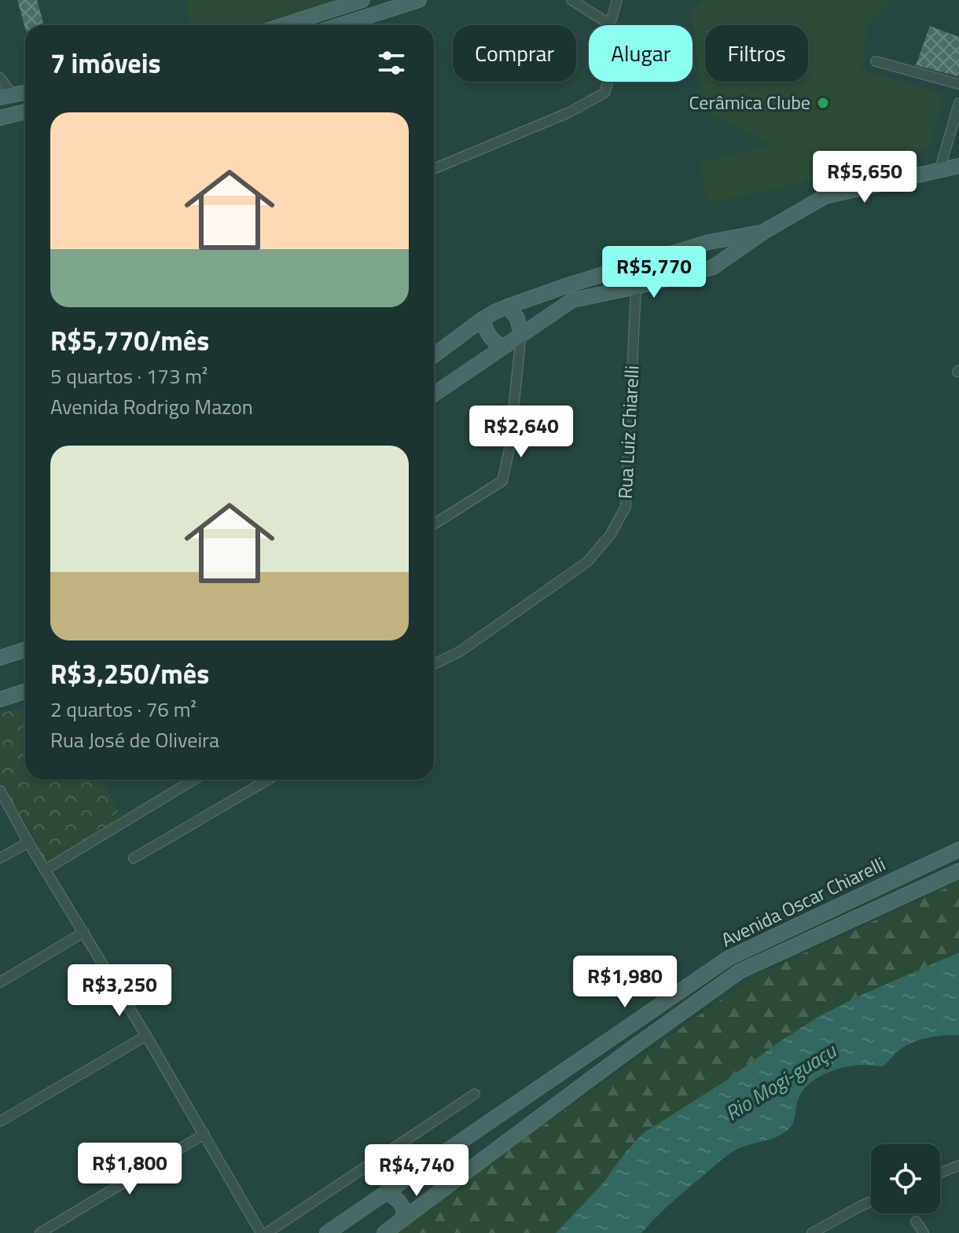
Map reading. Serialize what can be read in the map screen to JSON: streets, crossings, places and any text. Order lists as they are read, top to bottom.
{
  "streets": {
    "main road": ["Avenida Oscar Chiarelli"],
    "street": ["Rua Luiz Chiarelli"]
  },
  "water": ["Rio Mogi-guaçu"],
  "places": ["Cerâmica Clube"],
  "page": {
    "chip": ["Comprar", "Alugar", "Filtros"],
    "heading": "7 imóveis",
    "list": [
      {
        "name": "R$5,770/mês",
        "note": "5 quartos · 173 m² · Avenida Rodrigo Mazon"
      },
      {
        "name": "R$3,250/mês",
        "note": "2 quartos · 76 m² · Rua José de Oliveira"
      }
    ],
    "price": [
      "R$5,650",
      "R$5,770",
      "R$2,640",
      "R$1,980",
      "R$3,250",
      "R$1,800",
      "R$4,740"
    ]
  }
}
